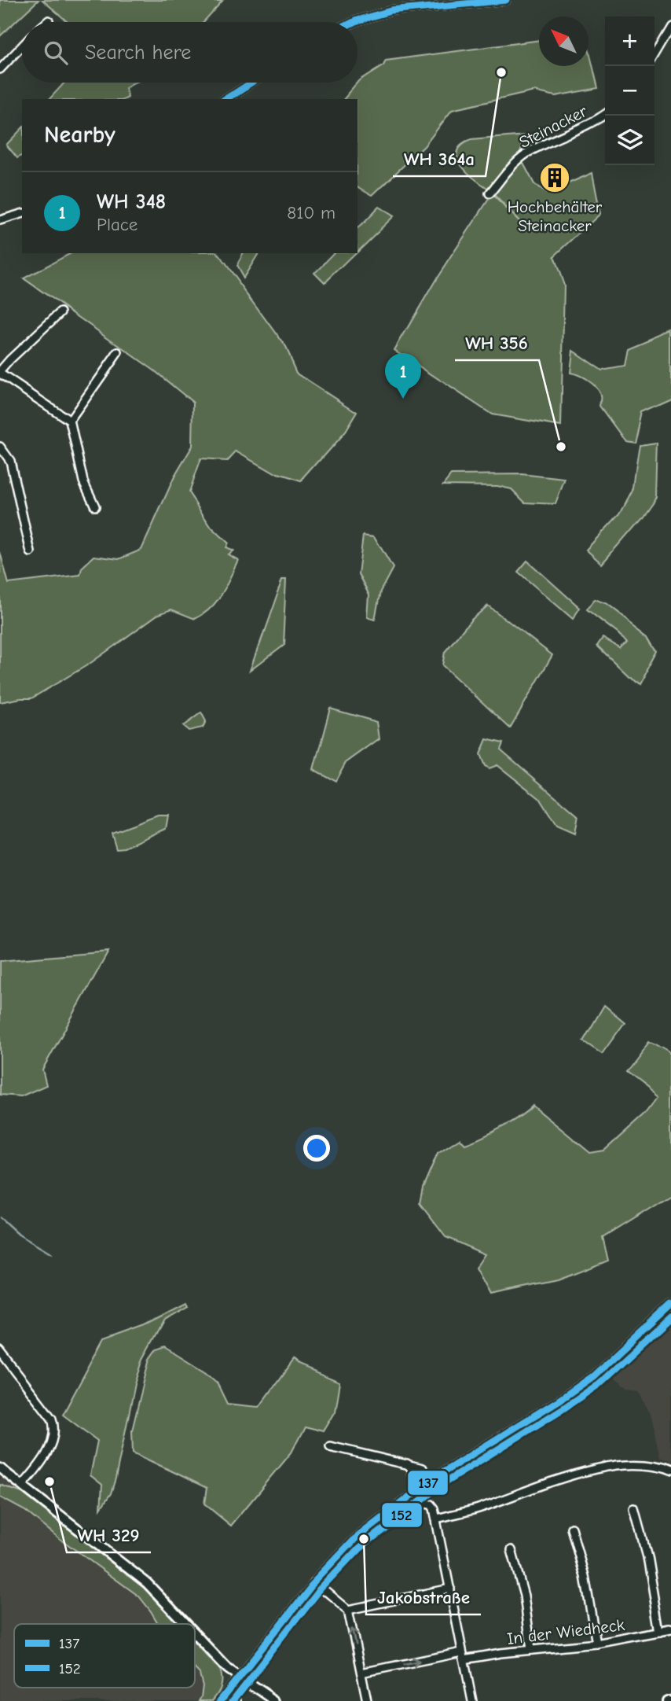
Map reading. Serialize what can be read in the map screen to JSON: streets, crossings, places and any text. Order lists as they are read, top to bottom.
{
  "streets": {
    "street": ["Steinacker", "In der Wiedheck"]
  },
  "places": {
    "other": [
      "WH 364a",
      "WH 356",
      "WH 329",
      "Jakobstraße"
    ],
    "building": ["Hochbehälter Steinacker"]
  },
  "lines": ["transit line 137", "transit line 152"],
  "legend": ["137", "152"],
  "north": "top left",
  "page": {
    "map_buttons": ["+", "−"],
    "search": "Search here",
    "heading": "Nearby",
    "list": [
      {
        "mark": "1",
        "name": "WH 348",
        "note": "Place",
        "value": "810 m"
      }
    ],
    "pins": "1"
  }
}
